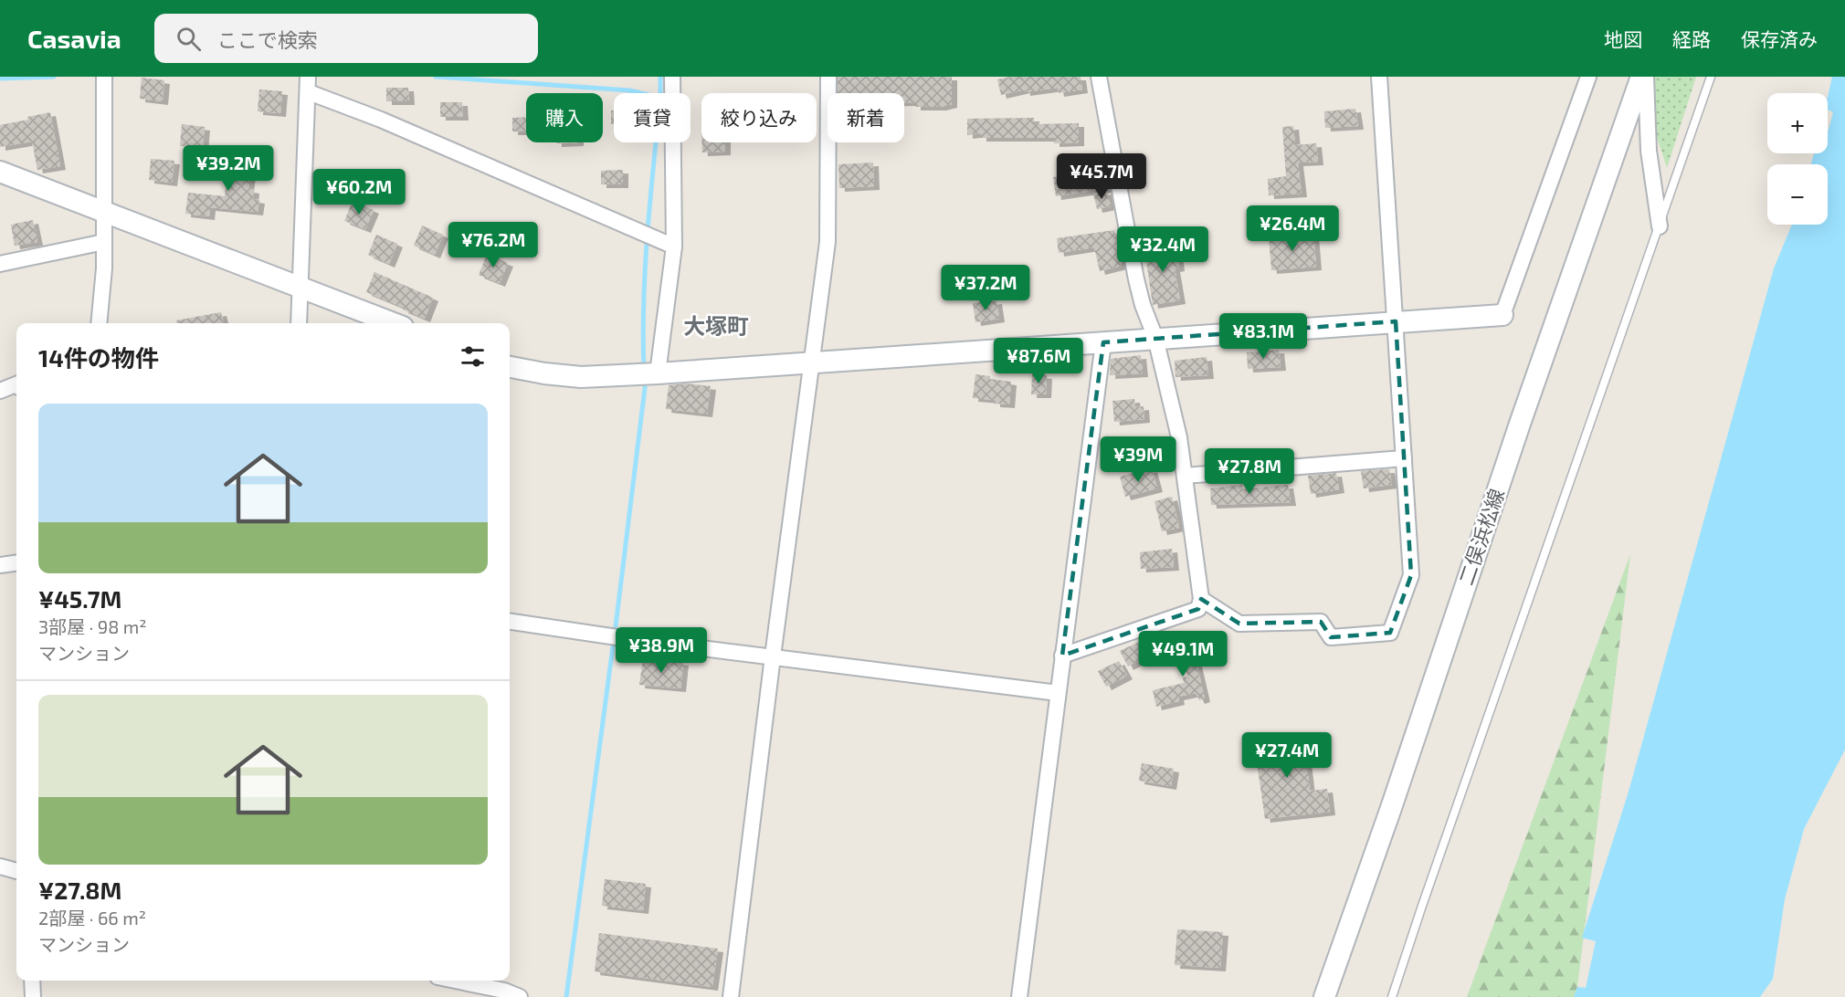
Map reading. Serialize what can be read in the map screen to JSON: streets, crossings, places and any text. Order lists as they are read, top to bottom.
{
  "streets": {
    "street": ["二俣浜松線"]
  },
  "districts": ["大塚町"],
  "page": {
    "header": "Casavia",
    "search": "ここで検索",
    "nav": ["地図", "経路", "保存済み"],
    "map_buttons": ["+", "−"],
    "chip": [
      "購入",
      "賃貸",
      "絞り込み",
      "新着"
    ],
    "price": [
      "¥39.2M",
      "¥45.7M",
      "¥60.2M",
      "¥26.4M",
      "¥76.2M",
      "¥32.4M",
      "¥37.2M",
      "¥83.1M",
      "¥87.6M",
      "¥39M",
      "¥27.8M",
      "¥38.9M",
      "¥49.1M",
      "¥27.4M"
    ],
    "heading": "14件の物件",
    "list": [
      {
        "name": "¥45.7M",
        "note": "3部屋 · 98 m² · マンション"
      },
      {
        "name": "¥27.8M",
        "note": "2部屋 · 66 m² · マンション"
      }
    ]
  }
}
